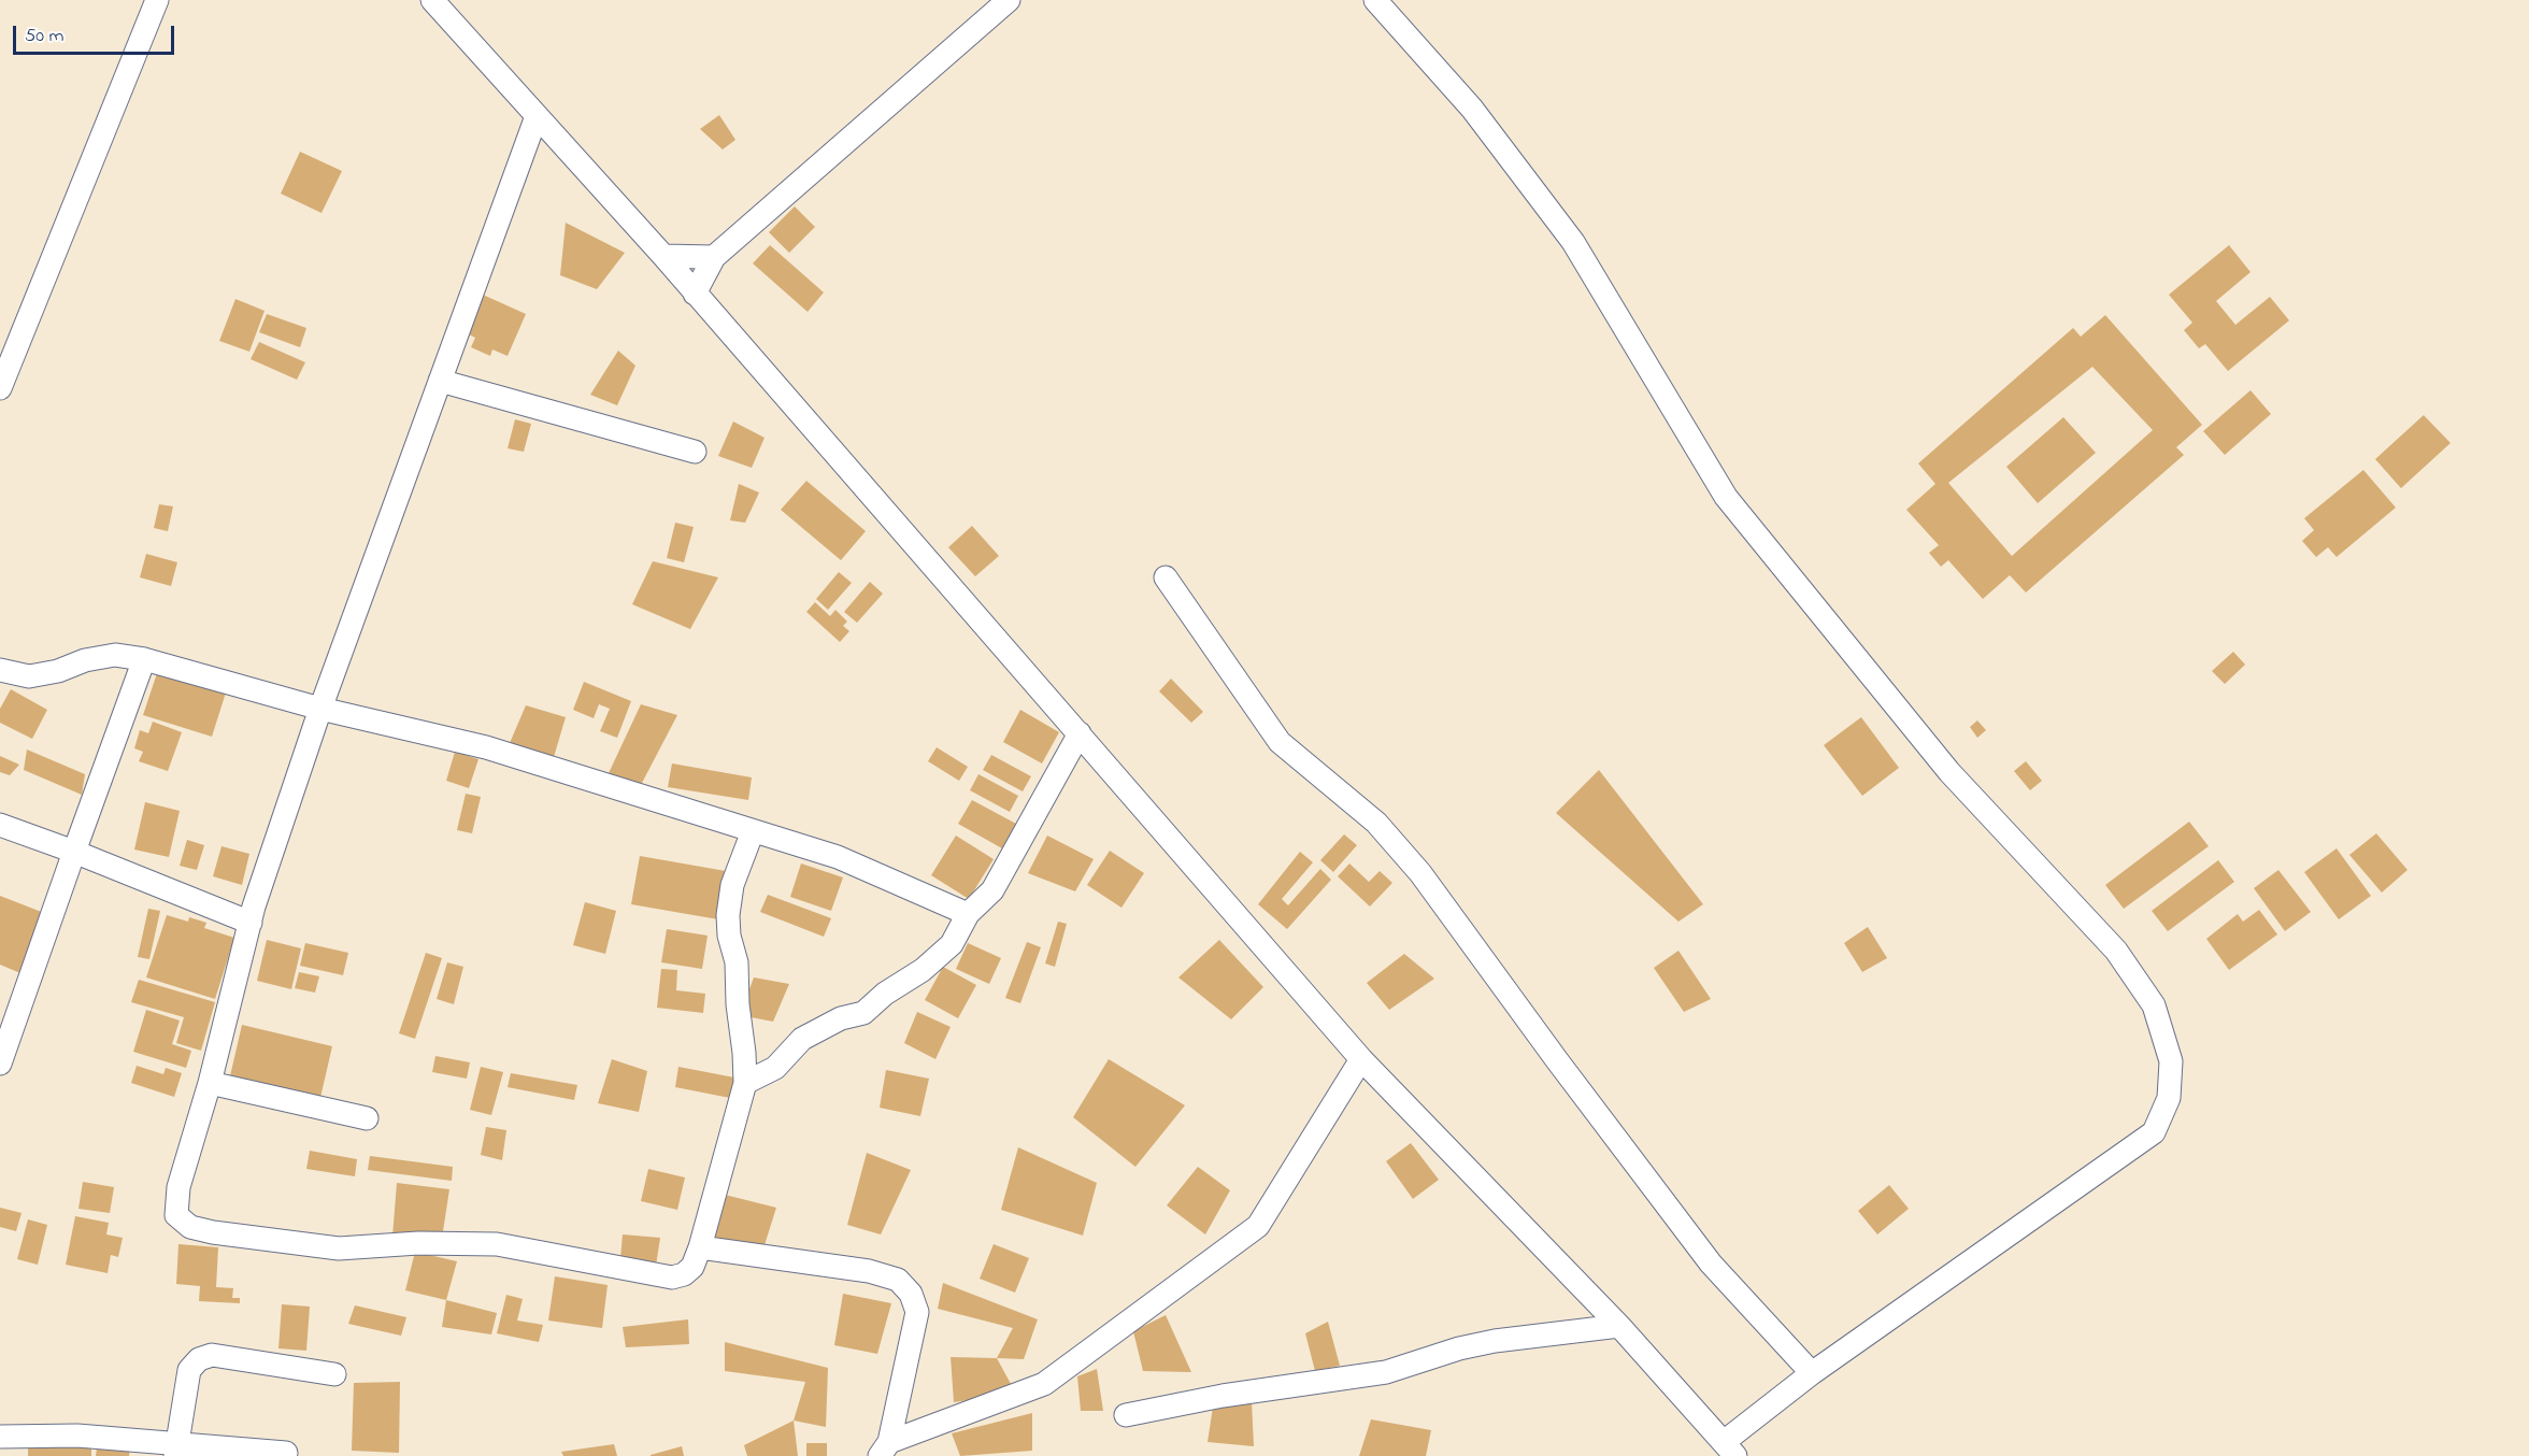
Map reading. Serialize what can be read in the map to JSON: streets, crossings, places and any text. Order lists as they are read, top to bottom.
{
  "scale_bar": "50 m"
}
